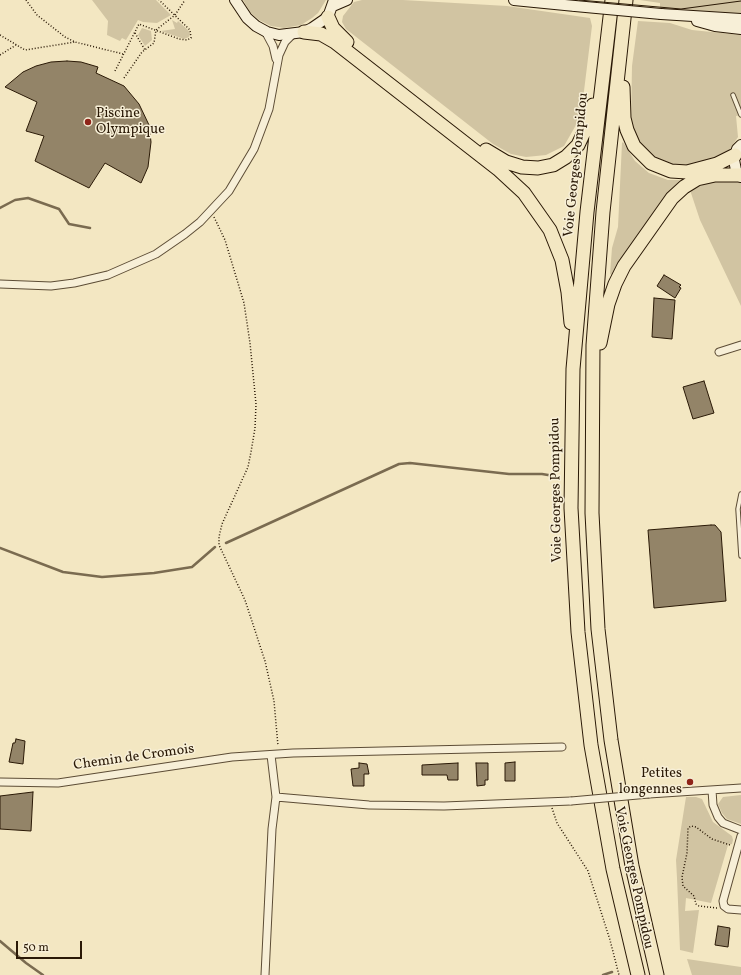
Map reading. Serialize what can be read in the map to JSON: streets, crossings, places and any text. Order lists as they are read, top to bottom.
{
  "streets": {
    "highway": ["Voie Georges Pompidou"],
    "street": ["Chemin de Cromois"]
  },
  "places": ["Piscine Olympique", "Petites longennes"],
  "scale_bar": "50 m"
}
